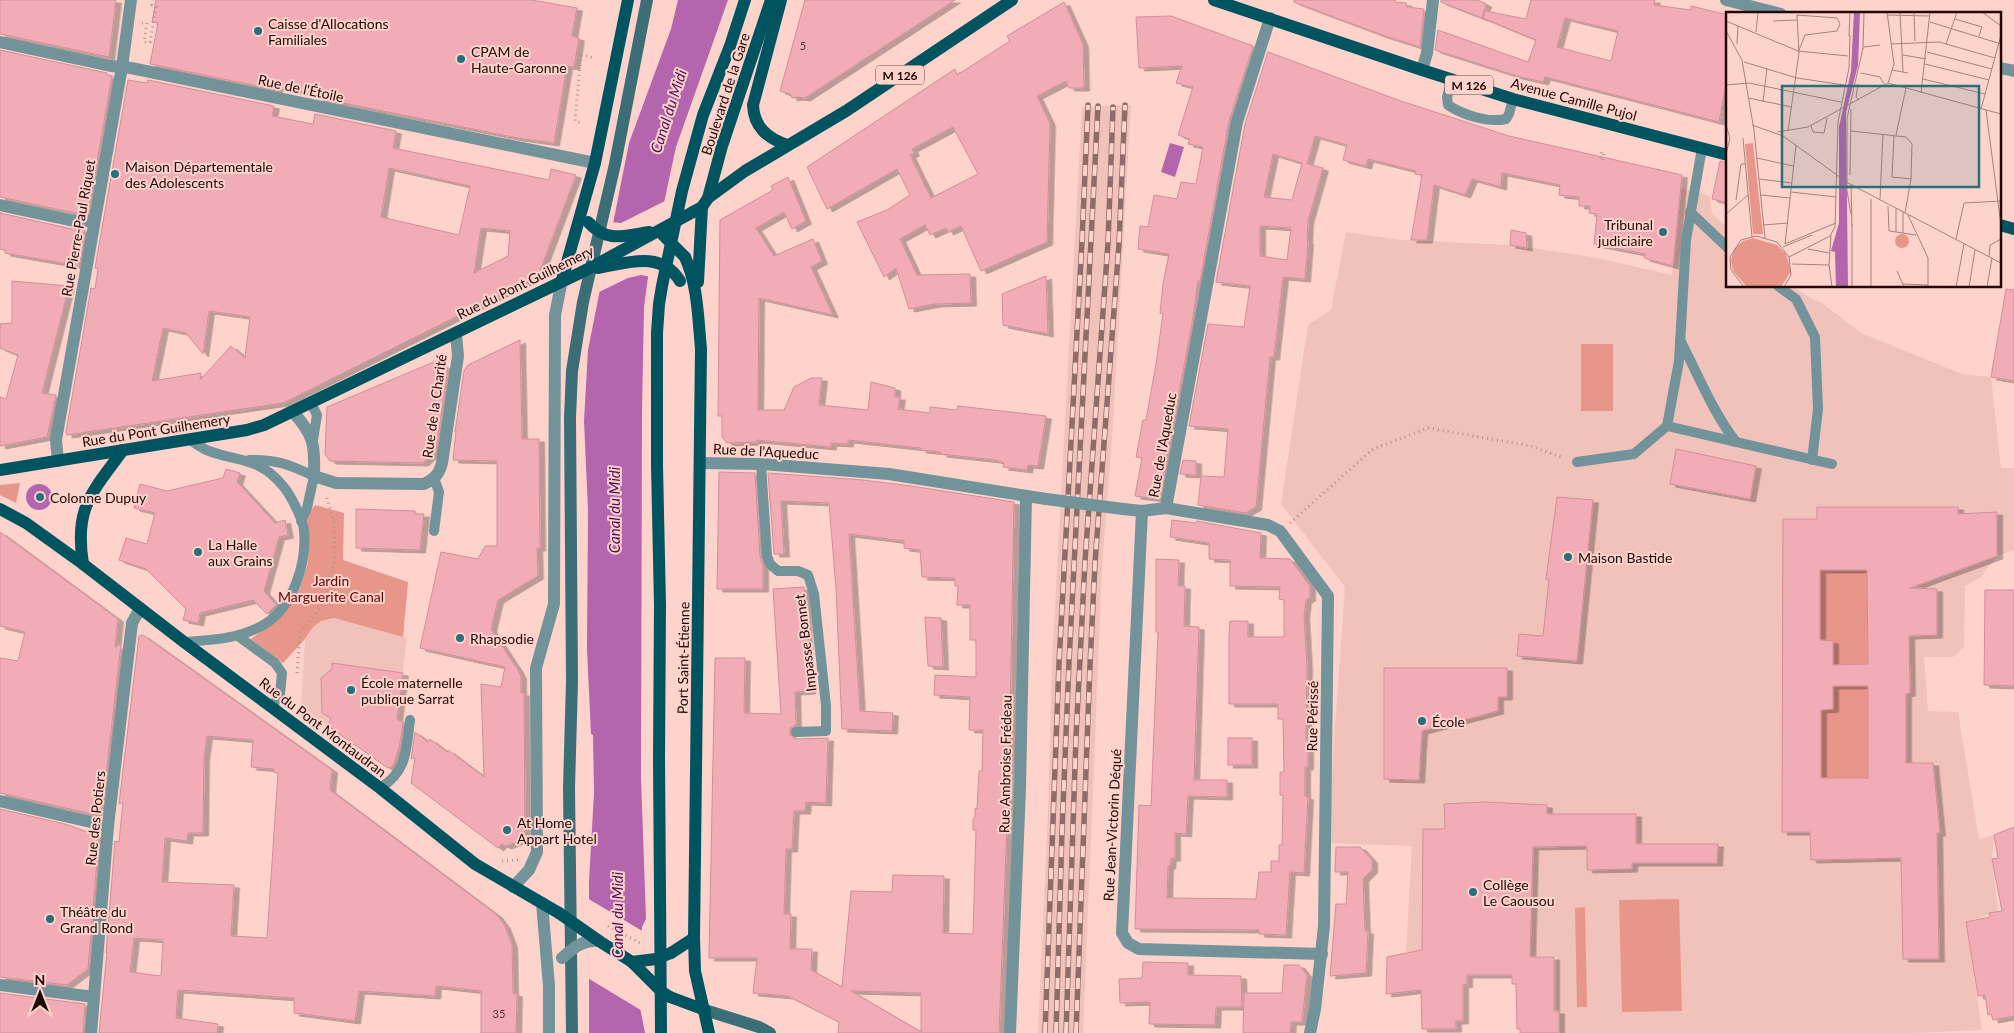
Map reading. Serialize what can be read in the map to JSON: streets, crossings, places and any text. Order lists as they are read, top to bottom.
{
  "streets": {
    "main road": [
      "M 126",
      "Boulevard de la Gare",
      "Avenue Camille Pujol",
      "Rue du Pont Guilhemery",
      "Port Saint-Étienne",
      "Rue du Pont Montaudran"
    ],
    "street": [
      "Rue de l'Étoile",
      "Rue Pierre-Paul Riquet",
      "Rue de la Charité",
      "Rue de l'Aqueduc",
      "Rue Périssé",
      "Rue Ambroise Frédeau",
      "Rue des Potiers",
      "Rue Jean-Victorin Déqué"
    ],
    "lane": ["Impasse Bonnet"]
  },
  "crossings": [
    ["Rue de l'Étoile", "Rue Pierre-Paul Riquet"],
    ["Boulevard de la Gare", "Rue du Pont Guilhemery"],
    ["Boulevard de la Gare", "Port Saint-Étienne"],
    ["Avenue Camille Pujol", "Rue de l'Aqueduc"],
    ["Rue Pierre-Paul Riquet", "Rue du Pont Guilhemery"],
    ["Rue du Pont Guilhemery", "Rue de la Charité"],
    ["Rue du Pont Guilhemery", "Port Saint-Étienne"],
    ["Rue de l'Aqueduc", "Impasse Bonnet"],
    ["Rue de l'Aqueduc", "Port Saint-Étienne"],
    ["Rue de l'Aqueduc", "Rue Ambroise Frédeau"],
    ["Rue de l'Aqueduc", "Rue Jean-Victorin Déqué"],
    ["Port Saint-Étienne", "Rue du Pont Montaudran"],
    ["Rue Périssé", "Rue Jean-Victorin Déqué"],
    ["Rue du Pont Montaudran", "Rue des Potiers"]
  ],
  "water": ["Canal du Midi"],
  "parks": ["Jardin Marguerite Canal"],
  "places": [
    "Caisse d'Allocations Familiales",
    "CPAM de Haute-Garonne",
    "Maison Départementale des Adolescents",
    "Tribunal judiciaire",
    "Colonne Dupuy",
    "La Halle aux Grains",
    "Maison Bastide",
    "Rhapsodie",
    "École maternelle publique Sarrat",
    "École",
    "At Home Appart Hotel",
    "Collège Le Caousou",
    "Théâtre du Grand Rond"
  ],
  "house_numbers": ["5", "35"],
  "north": "top"
}
